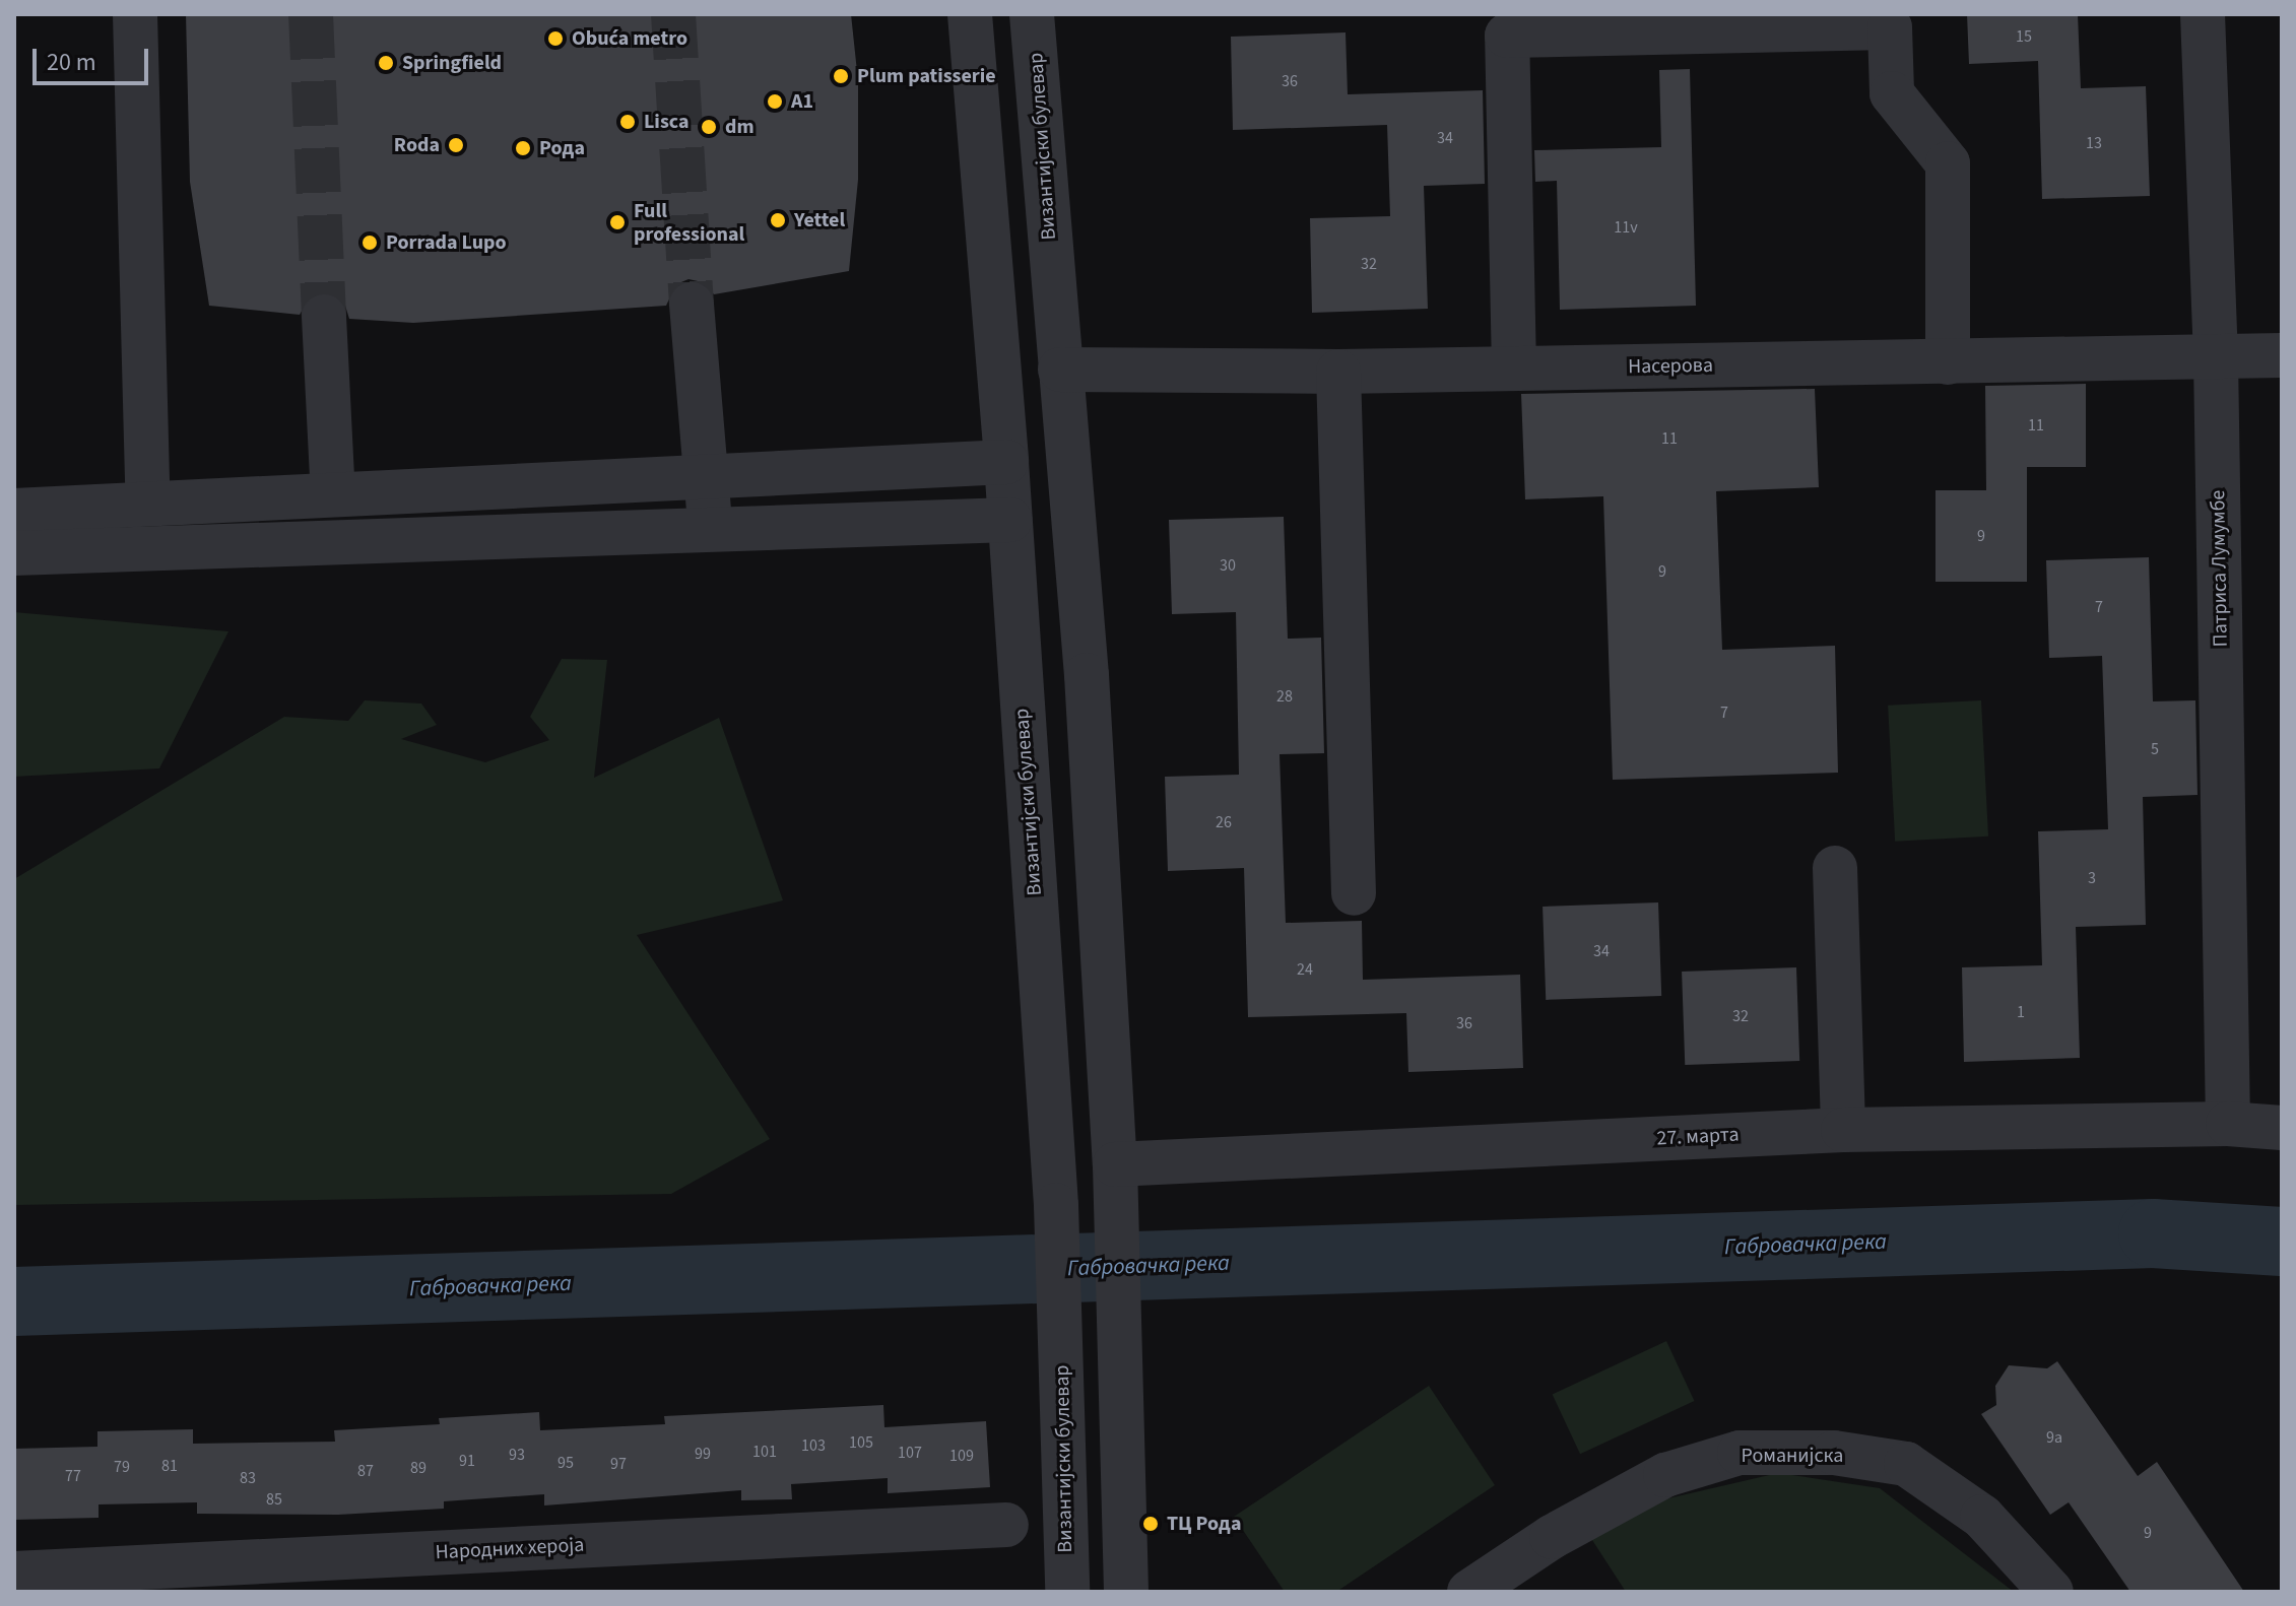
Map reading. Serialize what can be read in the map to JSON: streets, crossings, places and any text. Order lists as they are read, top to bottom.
{
  "streets": {
    "street": [
      "Византијски булевар",
      "Насерова",
      "Патриса Лумумбе",
      "27. марта",
      "Романијска",
      "Народних хероја"
    ]
  },
  "crossings": [
    ["Византијски булевар", "Насерова"],
    ["Византијски булевар", "27. марта"],
    ["Насерова", "Патриса Лумумбе"],
    ["Патриса Лумумбе", "27. марта"]
  ],
  "water": ["Габровачка река"],
  "places": [
    "Obuća metro",
    "Springfield",
    "Plum patisserie",
    "A1",
    "Lisca",
    "dm",
    "Roda",
    "Рода",
    "Yettel",
    "Full professional",
    "Porrada Lupo",
    "ТЦ Рода"
  ],
  "house_numbers": [
    "15",
    "36",
    "34",
    "13",
    "11v",
    "32",
    "11",
    "11",
    "9",
    "30",
    "9",
    "7",
    "28",
    "7",
    "5",
    "26",
    "3",
    "34",
    "24",
    "1",
    "32",
    "36",
    "9a",
    "105",
    "103",
    "101",
    "107",
    "99",
    "93",
    "109",
    "91",
    "95",
    "97",
    "81",
    "79",
    "89",
    "87",
    "77",
    "83",
    "85",
    "9"
  ],
  "scale_bar": "20 m"
}
